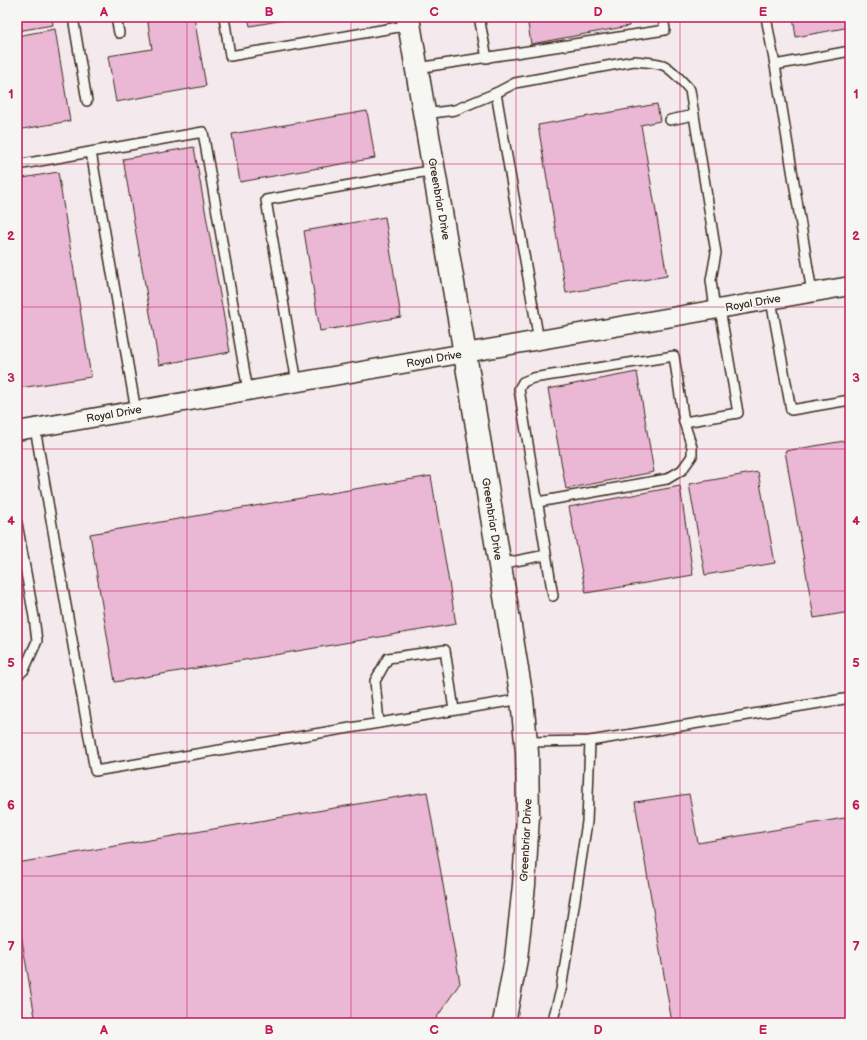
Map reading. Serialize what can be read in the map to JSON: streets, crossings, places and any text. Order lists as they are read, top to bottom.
{
  "streets": {
    "street": ["Greenbriar Drive", "Royal Drive"]
  },
  "crossings": [
    ["Greenbriar Drive", "Royal Drive"]
  ],
  "grid": {
    "columns": [
      "A",
      "B",
      "C",
      "D",
      "E"
    ],
    "rows": [
      "1",
      "2",
      "3",
      "4",
      "5",
      "6",
      "7"
    ]
  }
}
